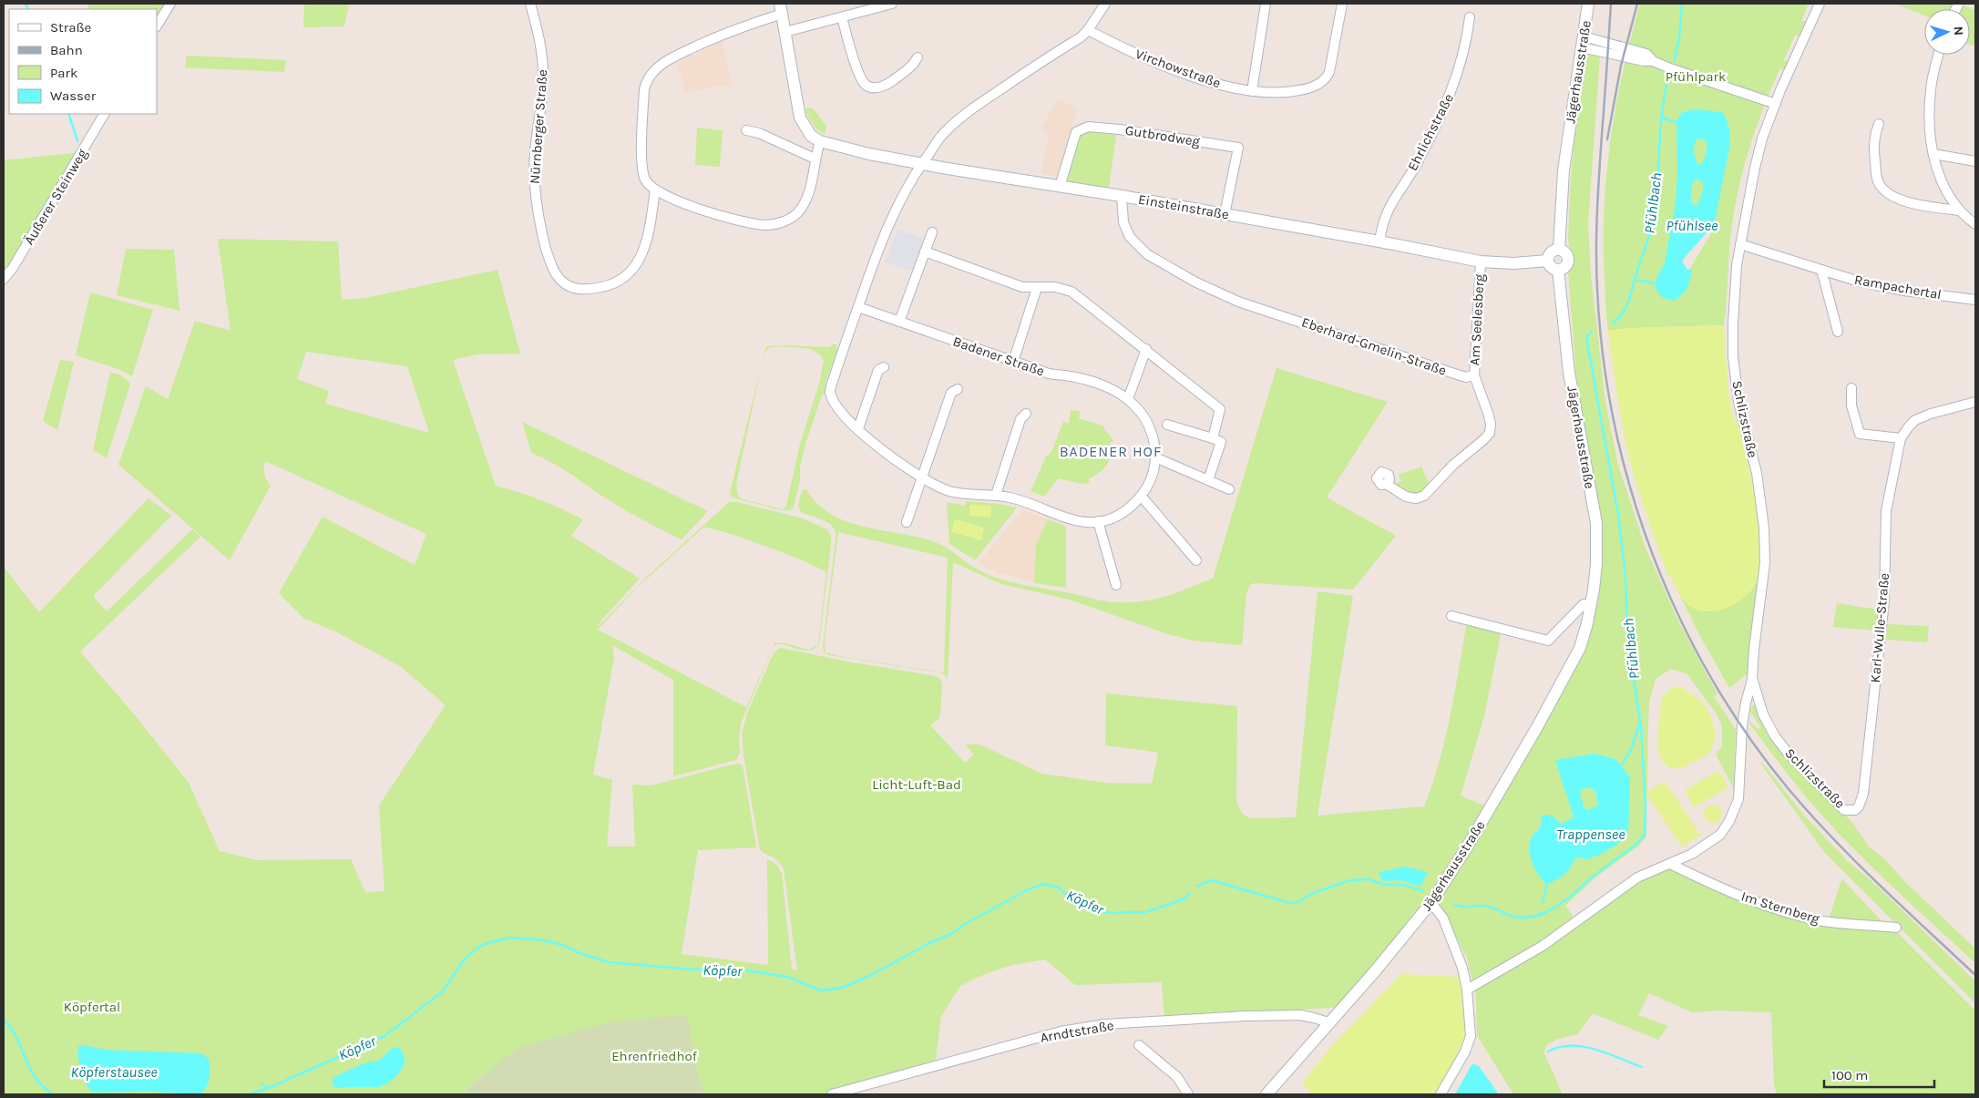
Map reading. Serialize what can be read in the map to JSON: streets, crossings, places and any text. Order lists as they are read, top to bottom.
{
  "streets": {
    "street": [
      "Virchowstraße",
      "Jägerhausstraße",
      "Nürnberger Straße",
      "Ehrlichstraße",
      "Gutbrodweg",
      "Äußerer Steinweg",
      "Einsteinstraße",
      "Rampachertal",
      "Am Seelesberg",
      "Eberhard-Gmelin-Straße",
      "Badener Straße",
      "Schlizstraße",
      "Karl-Wulle-Straße",
      "Im Sternberg",
      "Arndtstraße"
    ]
  },
  "crossings": [
    ["Virchowstraße", "Badener Straße"],
    ["Jägerhausstraße", "Einsteinstraße"],
    ["Jägerhausstraße", "Arndtstraße"],
    ["Ehrlichstraße", "Einsteinstraße"],
    ["Gutbrodweg", "Einsteinstraße"],
    ["Einsteinstraße", "Am Seelesberg"],
    ["Einsteinstraße", "Eberhard-Gmelin-Straße"],
    ["Einsteinstraße", "Badener Straße"],
    ["Rampachertal", "Schlizstraße"],
    ["Am Seelesberg", "Eberhard-Gmelin-Straße"],
    ["Schlizstraße", "Karl-Wulle-Straße"]
  ],
  "districts": ["BADENER HOF"],
  "water": [
    "Pfühlbach",
    "Pfühlsee",
    "Trappensee",
    "Köpfer",
    "Köpferstausee"
  ],
  "parks": [
    "Pfühlpark",
    "Licht-Luft-Bad",
    "Köpfertal",
    "Ehrenfriedhof"
  ],
  "legend": [
    "Straße",
    "Bahn",
    "Park",
    "Wasser"
  ],
  "scale_bar": "100 m",
  "north": "right"
}
